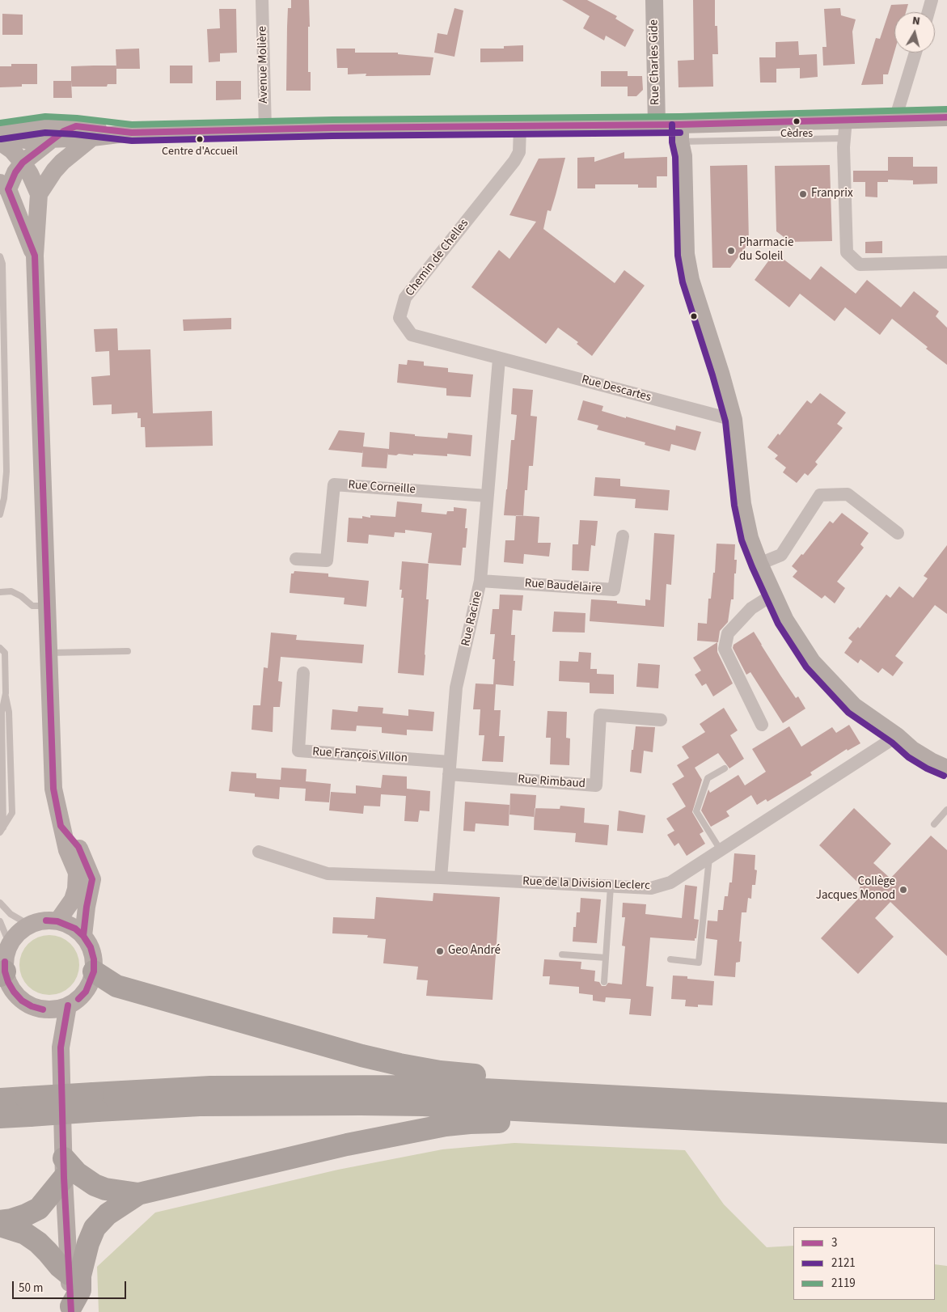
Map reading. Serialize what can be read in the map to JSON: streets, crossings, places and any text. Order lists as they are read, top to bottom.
{
  "streets": {
    "main road": ["Rue Charles Gide"],
    "street": [
      "Avenue Molière",
      "Chemin de Chelles",
      "Rue Descartes",
      "Rue Corneille",
      "Rue Baudelaire",
      "Rue Racine",
      "Rue François Villon",
      "Rue Rimbaud",
      "Rue de la Division Leclerc"
    ]
  },
  "crossings": [
    ["Chemin de Chelles", "Rue Descartes"],
    ["Chemin de Chelles", "Rue Racine"],
    ["Rue Descartes", "Rue Racine"],
    ["Rue Corneille", "Rue Racine"],
    ["Rue Baudelaire", "Rue Racine"],
    ["Rue Racine", "Rue François Villon"],
    ["Rue Racine", "Rue Rimbaud"],
    ["Rue Racine", "Rue de la Division Leclerc"],
    ["Rue François Villon", "Rue Rimbaud"]
  ],
  "places": [
    "Cèdres",
    "Centre d'Accueil",
    "Franprix",
    "Pharmacie du Soleil",
    "Collège Jacques Monod",
    "Geo André"
  ],
  "lines": ["transit line 2119", "transit line 3", "transit line 2121"],
  "legend": ["3", "2121", "2119"],
  "scale_bar": "50 m",
  "north": "top"
}
